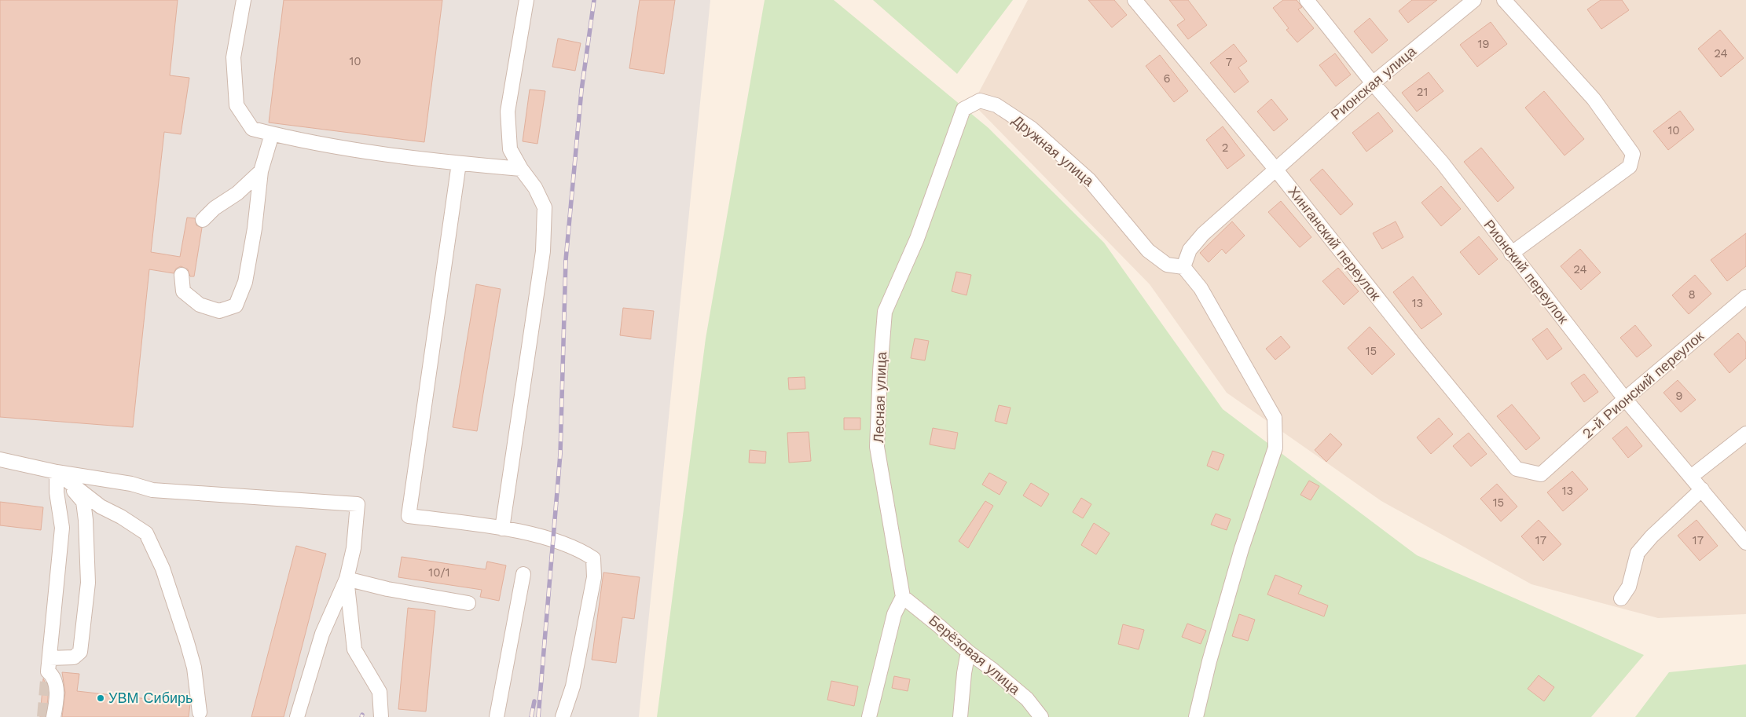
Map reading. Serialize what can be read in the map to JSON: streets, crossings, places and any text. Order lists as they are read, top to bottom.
{
  "streets": {
    "street": [
      "Рионская улица",
      "Дружная улица",
      "Хинганский переулок",
      "Рионский переулок",
      "2-й Рионский переулок",
      "Лесная улица",
      "Берёзовая улица"
    ]
  },
  "crossings": [
    ["Рионская улица", "Хинганский переулок"],
    ["Рионская улица", "Рионский переулок"],
    ["Дружная улица", "Лесная улица"],
    ["Хинганский переулок", "2-й Рионский переулок"],
    ["Рионский переулок", "2-й Рионский переулок"],
    ["Лесная улица", "Берёзовая улица"]
  ],
  "places": ["УВМ Сибирь"],
  "house_numbers": [
    "19",
    "24",
    "10",
    "7",
    "6",
    "21",
    "10",
    "2",
    "24",
    "8",
    "13",
    "15",
    "9",
    "13",
    "15",
    "17",
    "17",
    "10/1"
  ]
}
